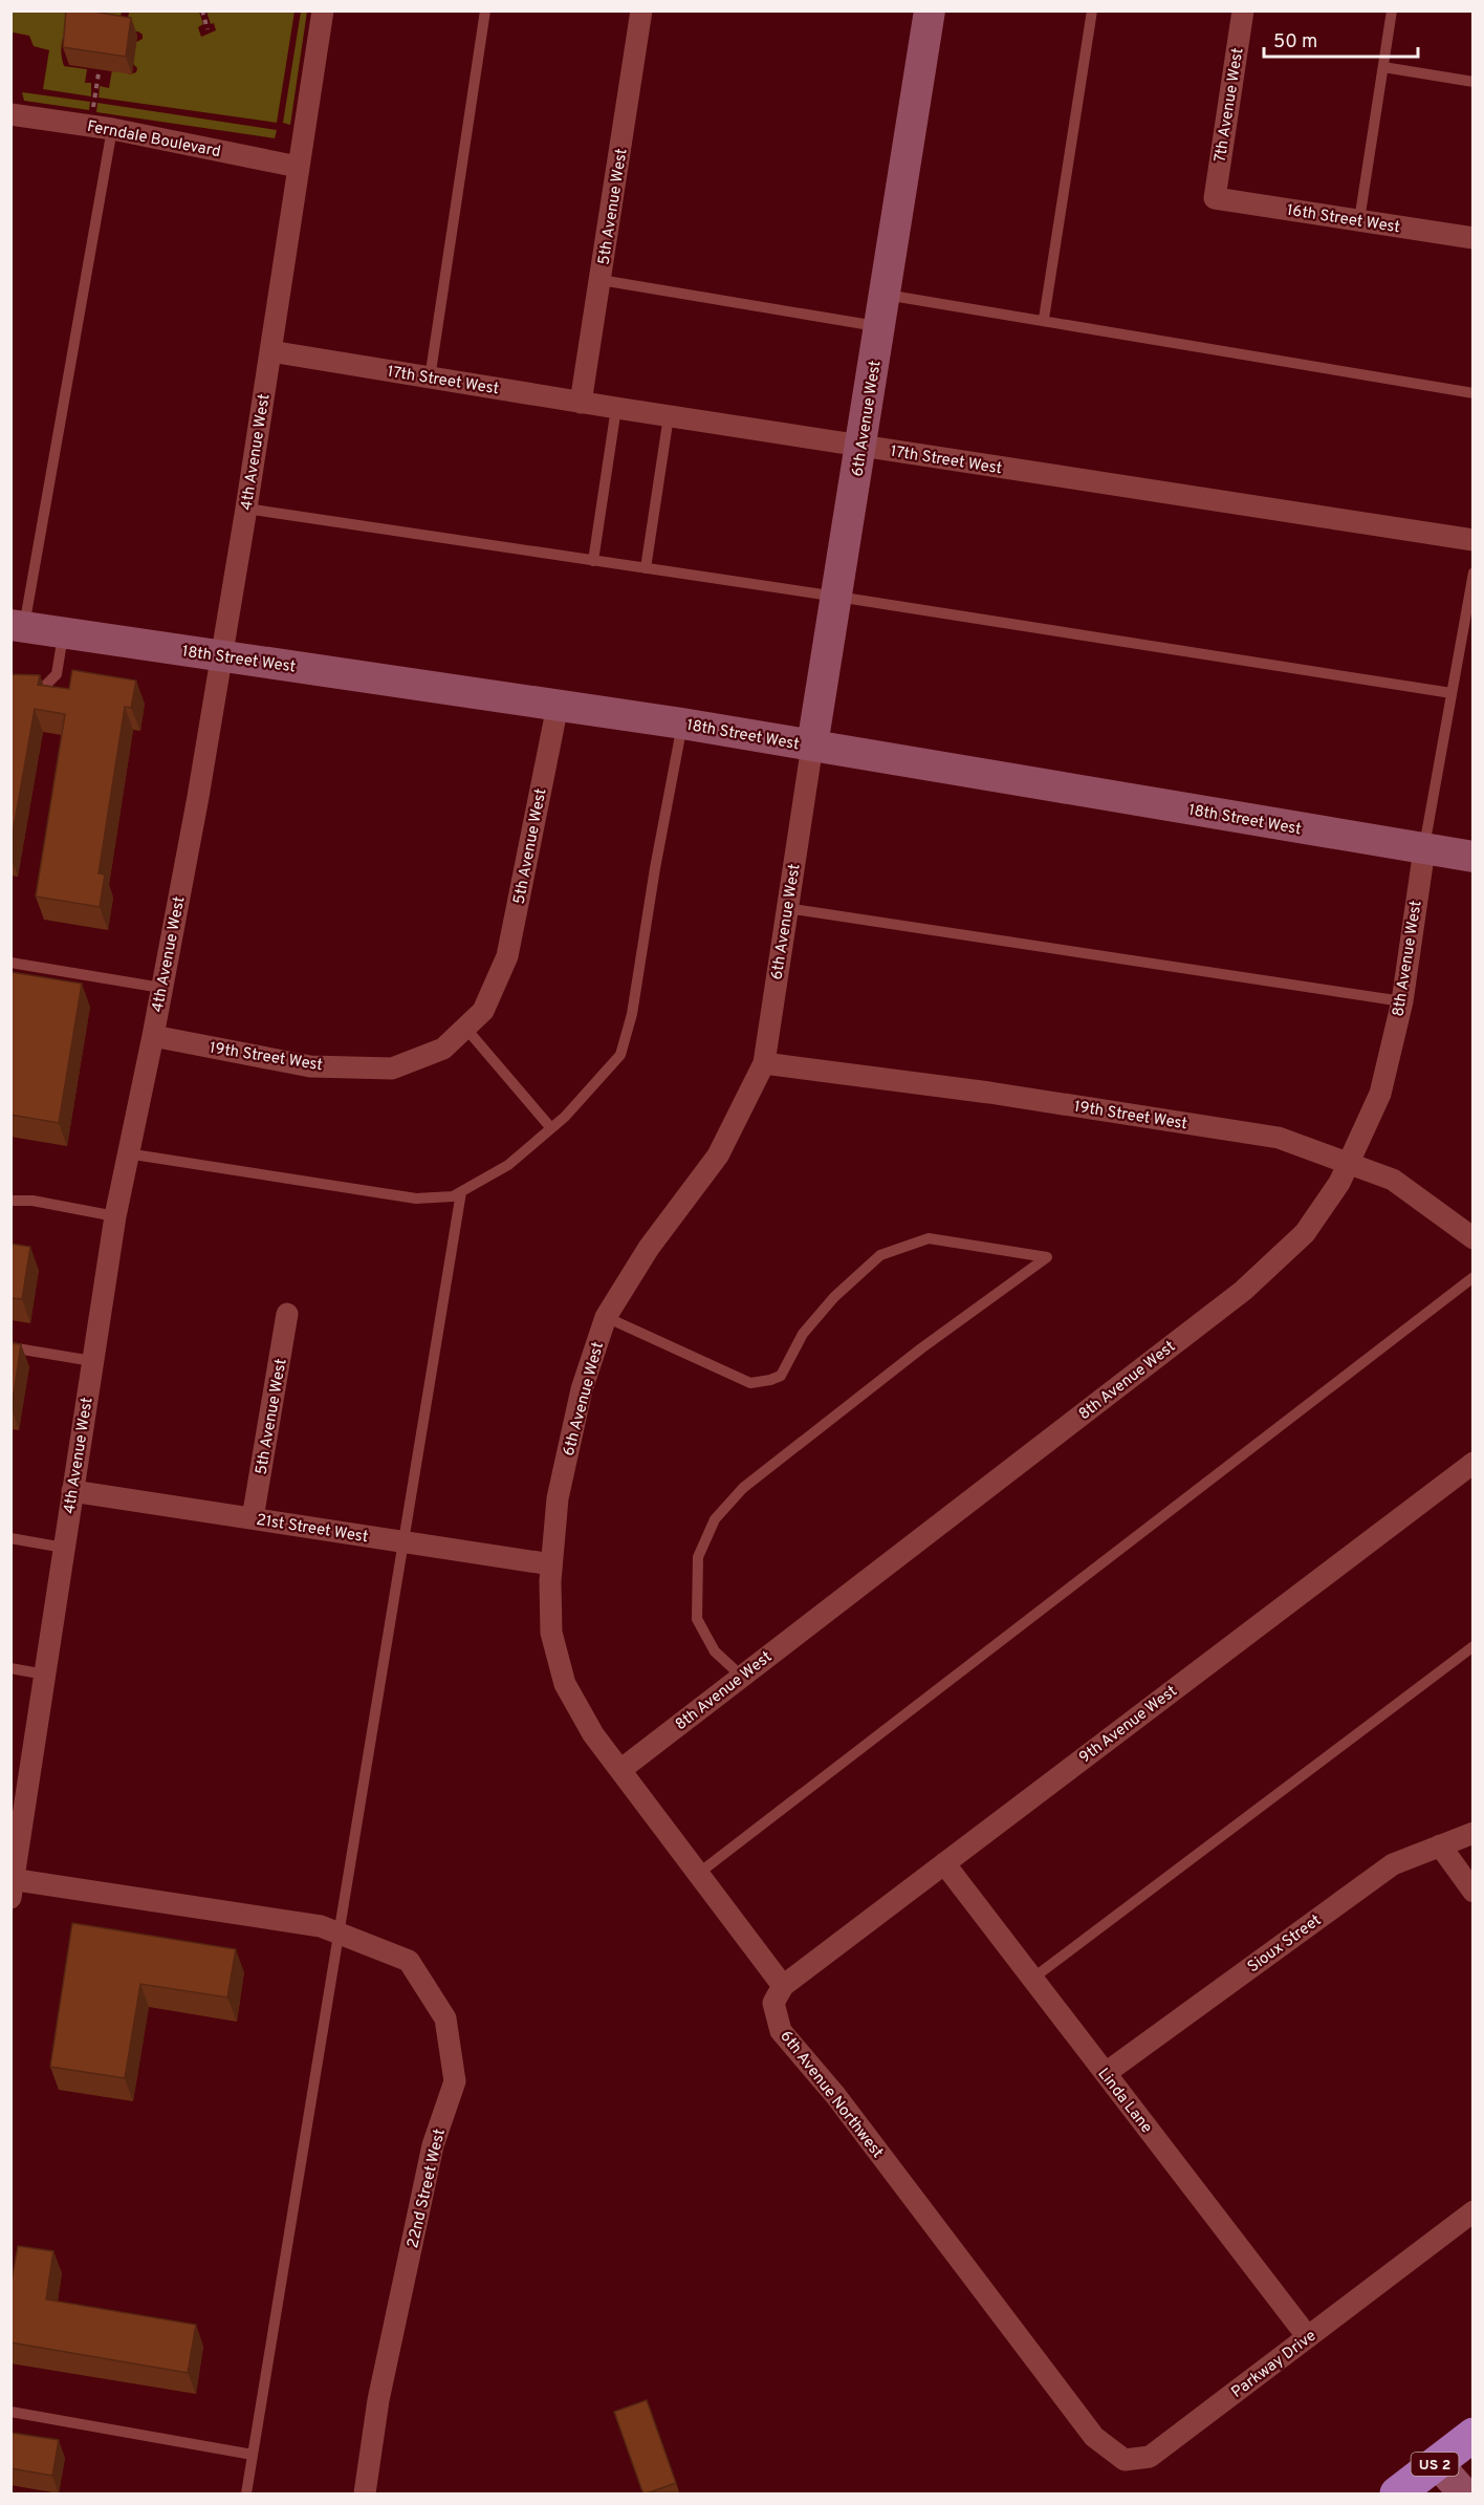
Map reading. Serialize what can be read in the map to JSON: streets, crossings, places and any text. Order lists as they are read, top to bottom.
{
  "streets": {
    "highway": ["US 2"],
    "street": [
      "7th Avenue West",
      "Ferndale Boulevard",
      "5th Avenue West",
      "16th Street West",
      "17th Street West",
      "6th Avenue West",
      "4th Avenue West",
      "18th Street West",
      "8th Avenue West",
      "19th Street West",
      "21st Street West",
      "9th Avenue West",
      "Sioux Street",
      "6th Avenue Northwest",
      "Linda Lane",
      "22nd Street West",
      "Parkway Drive"
    ]
  },
  "crossings": [
    ["7th Avenue West", "16th Street West"],
    ["Ferndale Boulevard", "4th Avenue West"],
    ["5th Avenue West", "17th Street West"],
    ["5th Avenue West", "18th Street West"],
    ["5th Avenue West", "19th Street West"],
    ["5th Avenue West", "21st Street West"],
    ["17th Street West", "6th Avenue West"],
    ["17th Street West", "4th Avenue West"],
    ["6th Avenue West", "18th Street West"],
    ["6th Avenue West", "8th Avenue West"],
    ["6th Avenue West", "19th Street West"],
    ["6th Avenue West", "21st Street West"],
    ["4th Avenue West", "18th Street West"],
    ["4th Avenue West", "19th Street West"],
    ["4th Avenue West", "21st Street West"],
    ["4th Avenue West", "22nd Street West"],
    ["18th Street West", "8th Avenue West"],
    ["8th Avenue West", "19th Street West"],
    ["9th Avenue West", "6th Avenue Northwest"],
    ["9th Avenue West", "Linda Lane"],
    ["Sioux Street", "Linda Lane"],
    ["6th Avenue Northwest", "Parkway Drive"],
    ["Linda Lane", "Parkway Drive"]
  ],
  "scale_bar": "50 m"
}
